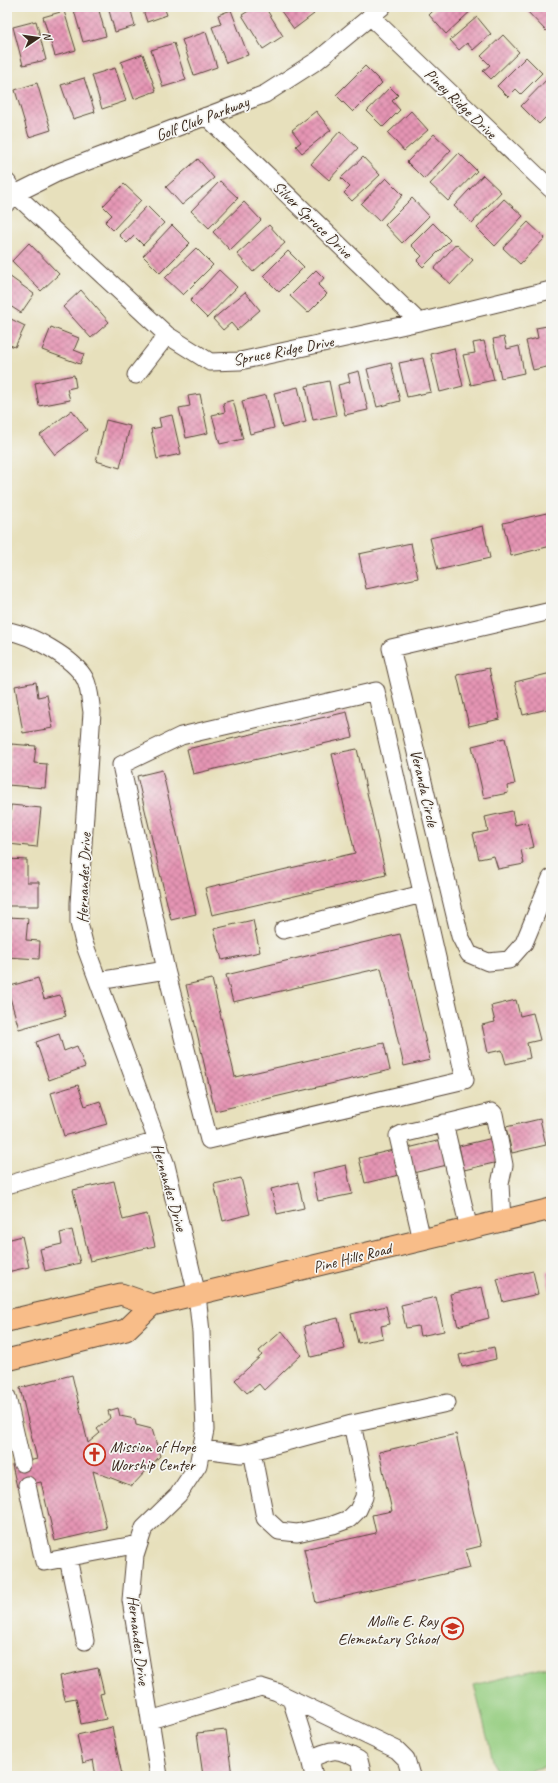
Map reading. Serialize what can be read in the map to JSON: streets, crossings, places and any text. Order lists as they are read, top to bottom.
{
  "streets": {
    "main road": ["Pine Hills Road"],
    "street": [
      "Piney Ridge Drive",
      "Golf Club Parkway",
      "Silver Spruce Drive",
      "Spruce Ridge Drive",
      "Veranda Circle",
      "Hernandes Drive"
    ]
  },
  "crossings": [
    ["Piney Ridge Drive", "Golf Club Parkway"],
    ["Golf Club Parkway", "Silver Spruce Drive"],
    ["Golf Club Parkway", "Spruce Ridge Drive"],
    ["Silver Spruce Drive", "Spruce Ridge Drive"],
    ["Hernandes Drive", "Pine Hills Road"]
  ],
  "places": {
    "church": ["Mission of Hope Worship Center"],
    "school or university": ["Mollie E. Ray Elementary School"]
  },
  "north": "right"
}
